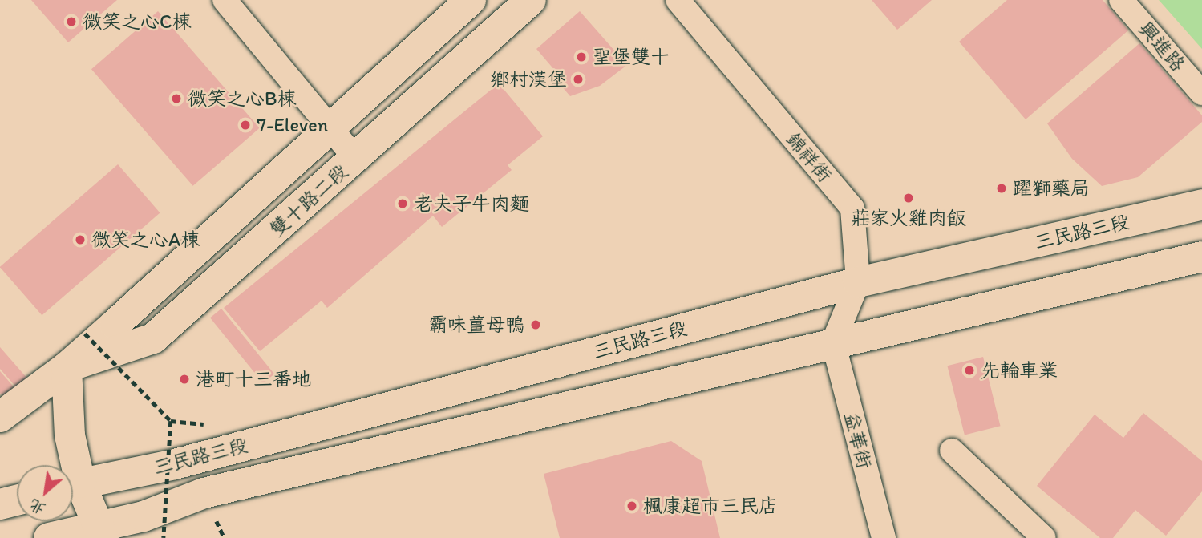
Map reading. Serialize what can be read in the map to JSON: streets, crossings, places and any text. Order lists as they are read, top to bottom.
{
  "streets": {
    "main road": ["雙十路二段", "三民路三段"],
    "street": ["興進路", "錦祥街", "益華街"]
  },
  "crossings": [
    ["錦祥街", "三民路三段"],
    ["錦祥街", "益華街"],
    ["三民路三段", "益華街"]
  ],
  "places": [
    "微笑之心C棟",
    "聖堡雙十",
    "鄉村漢堡",
    "微笑之心B棟",
    "7-Eleven",
    "躍獅藥局",
    "莊家火雞肉飯",
    "老夫子牛肉麵",
    "微笑之心A棟",
    "霸味薑母鴨",
    "先輪車業",
    "港町十三番地",
    "楓康超市三民店"
  ],
  "north": "bottom left"
}
